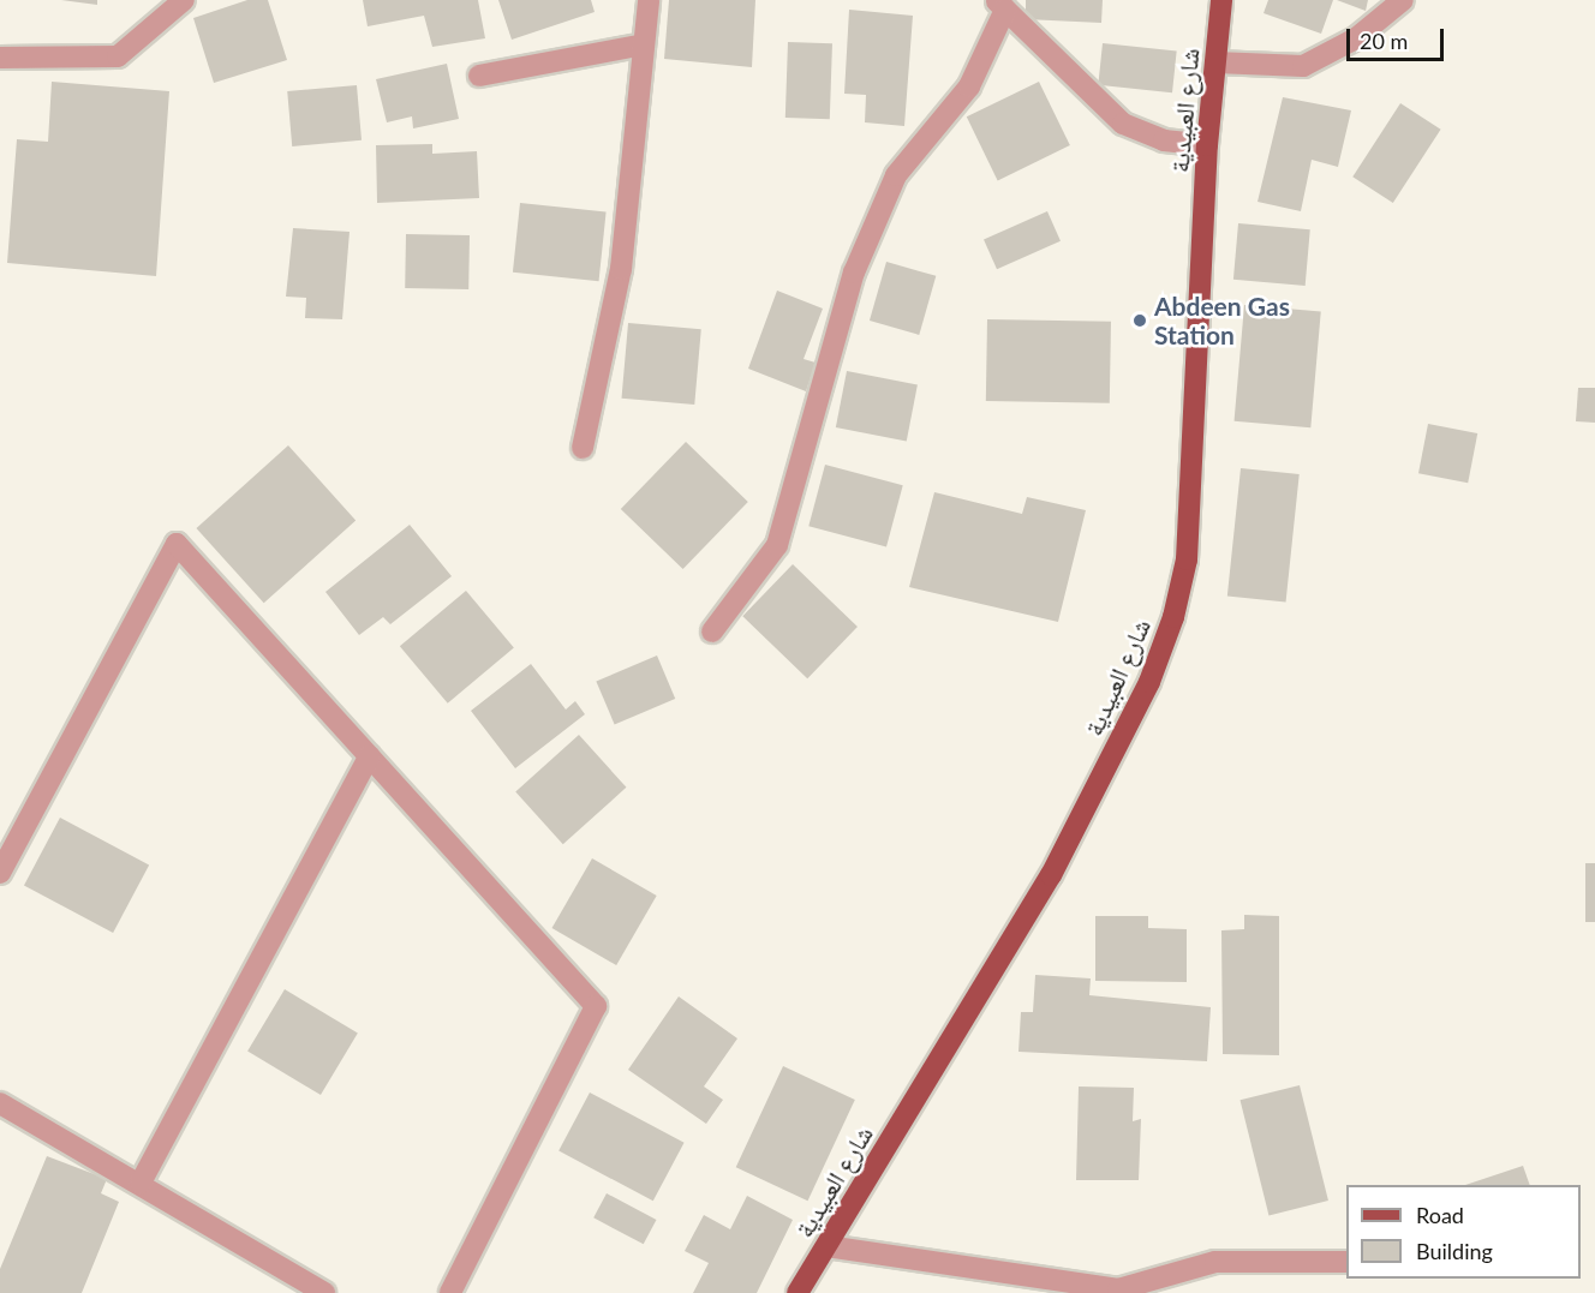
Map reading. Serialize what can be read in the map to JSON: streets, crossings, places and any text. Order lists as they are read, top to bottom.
{
  "streets": {
    "main road": ["شارع العبيدية"]
  },
  "places": ["Abdeen Gas Station"],
  "legend": ["Road", "Building"],
  "scale_bar": "20 m"
}
